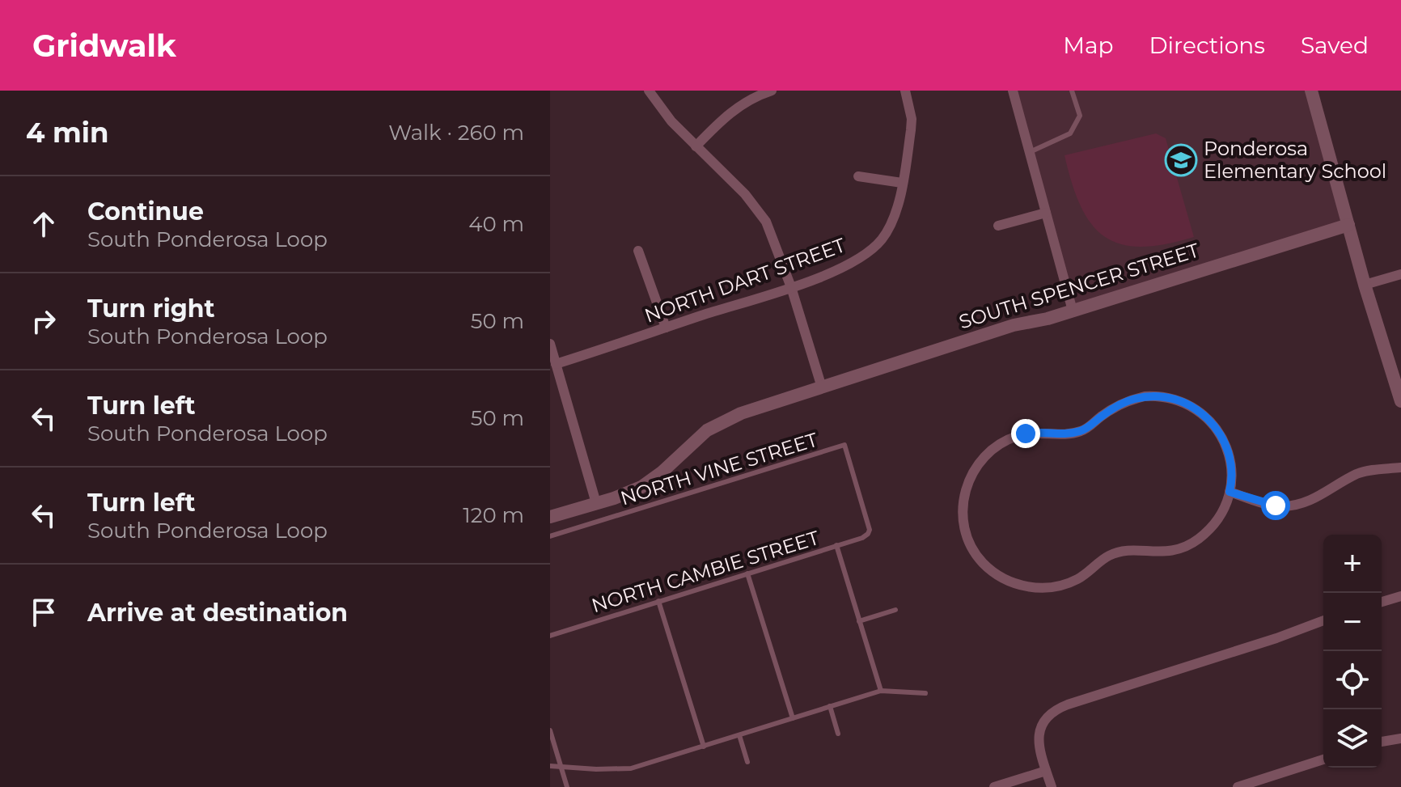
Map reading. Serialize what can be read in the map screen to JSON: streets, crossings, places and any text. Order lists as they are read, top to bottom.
{
  "streets": {
    "street": ["NORTH DART STREET", "SOUTH SPENCER STREET"],
    "lane": ["NORTH VINE STREET", "NORTH CAMBIE STREET"]
  },
  "crossings": [
    ["NORTH VINE STREET", "NORTH CAMBIE STREET"]
  ],
  "places": {
    "school or university": ["Ponderosa Elementary School"]
  },
  "page": {
    "header": "Gridwalk",
    "nav": ["Map", "Directions", "Saved"],
    "heading": ["4 min", "Walk · 260 m"],
    "list": [
      ["Continue", "South Ponderosa Loop", "40 m"],
      ["Turn right", "South Ponderosa Loop", "50 m"],
      ["Turn left", "South Ponderosa Loop", "50 m"],
      ["Turn left", "South Ponderosa Loop", "120 m"],
      "Arrive at destination"
    ],
    "map_buttons": ["+", "−"]
  }
}
